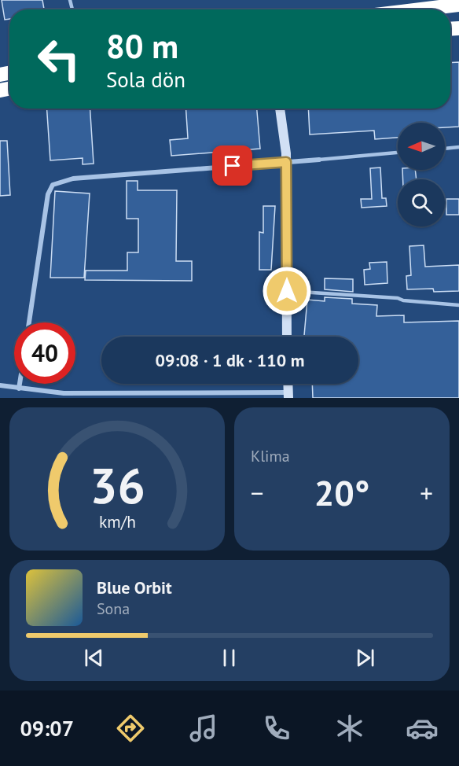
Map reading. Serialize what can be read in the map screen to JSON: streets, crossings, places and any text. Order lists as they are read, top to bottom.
{
  "north": "left",
  "page": {
    "turn": ["80 m", "Sola dön"],
    "limit": "40",
    "trip": "09:08 · 1 dk · 110 m",
    "tile": "Klima",
    "heat": ["−", "20°", "+"],
    "song": ["Blue Orbit", "Sona"],
    "tabs": "09:07",
    "gauge": ["36", "km/h"]
  }
}
